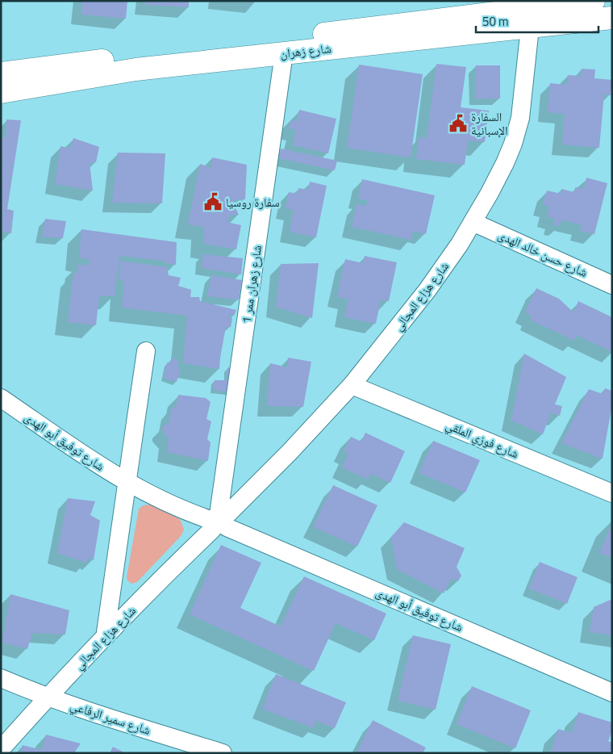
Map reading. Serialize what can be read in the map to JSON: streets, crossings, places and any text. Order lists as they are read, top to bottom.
{
  "streets": {
    "main road": ["شارع زهران"],
    "street": [
      "شارع حسن خالد الهدى",
      "شارع زهران ممر 1",
      "شارع هزاع المجالي",
      "شارع فوزي الملقي",
      "شارع توفيق أبو الهدى",
      "شارع سمير الرفاعي"
    ]
  },
  "crossings": [
    ["شارع زهران", "شارع زهران ممر 1"],
    ["شارع زهران", "شارع هزاع المجالي"],
    ["شارع حسن خالد الهدى", "شارع هزاع المجالي"],
    ["شارع زهران ممر 1", "شارع هزاع المجالي"],
    ["شارع زهران ممر 1", "شارع توفيق أبو الهدى"],
    ["شارع هزاع المجالي", "شارع فوزي الملقي"],
    ["شارع هزاع المجالي", "شارع توفيق أبو الهدى"],
    ["شارع هزاع المجالي", "شارع سمير الرفاعي"]
  ],
  "places": {
    "public building": ["السفارة الإسبانية", "سفارة روسيا"]
  },
  "scale_bar": "50 m"
}
